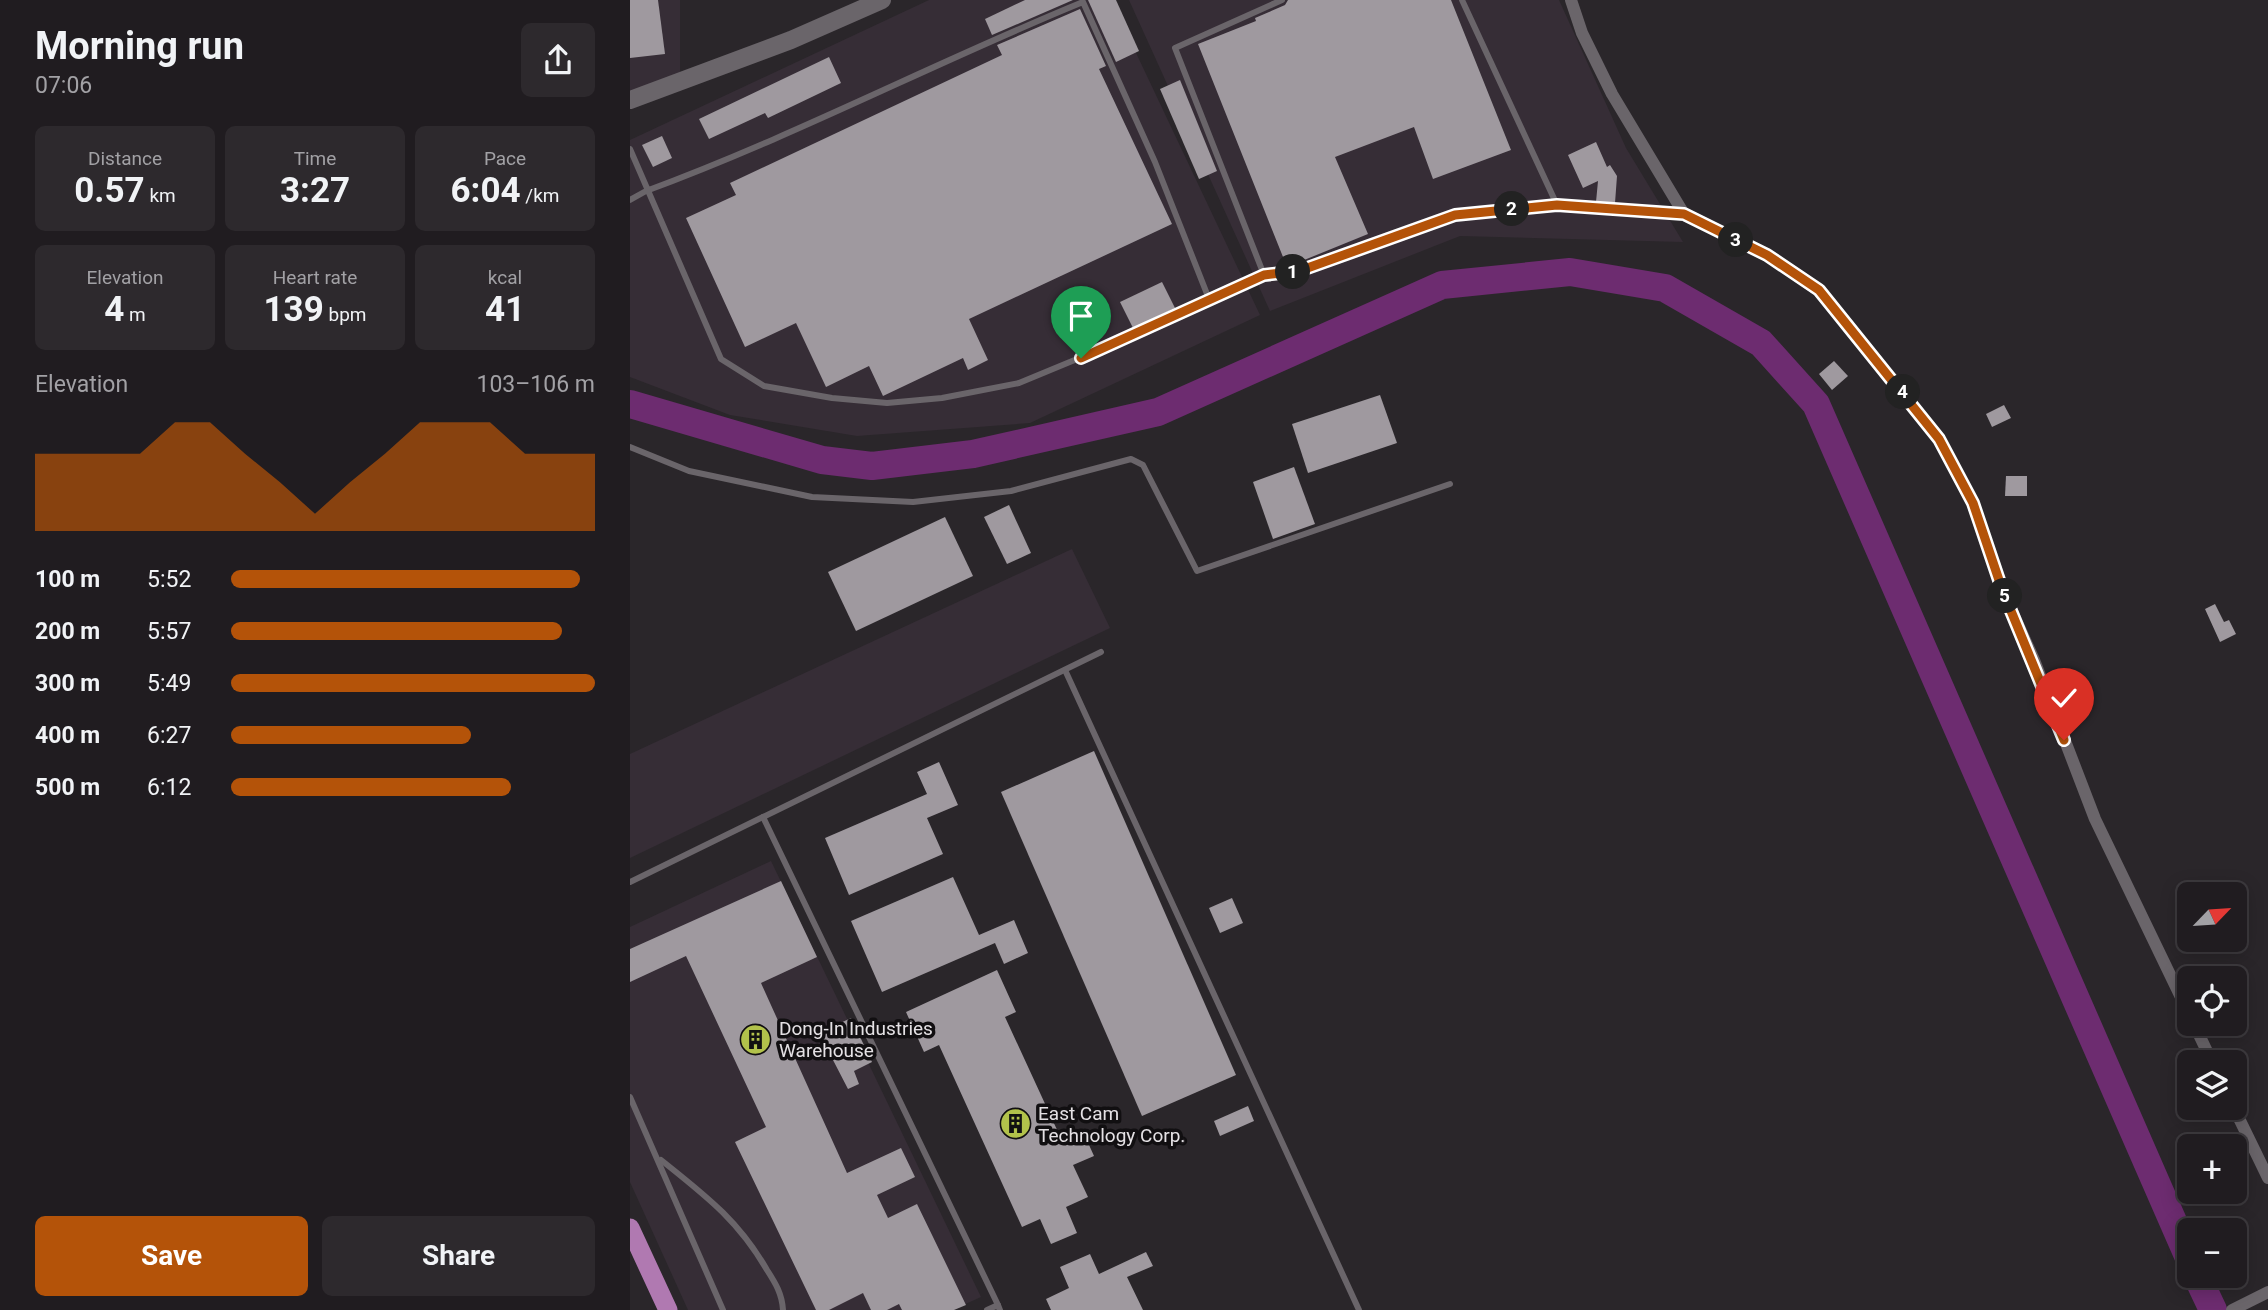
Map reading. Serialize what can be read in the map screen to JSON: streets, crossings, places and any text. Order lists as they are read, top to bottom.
{
  "places": {
    "building": ["Dong-In Industries Warehouse", "East Cam Technology Corp."]
  },
  "north": "top right",
  "page": {
    "heading": ["Morning run", "07:06"],
    "stats": [
      ["Distance", "0.57 km"],
      ["Time", "3:27"],
      ["Pace", "6:04 /km"],
      ["Elevation", "4 m"],
      ["Heart rate", "139 bpm"],
      ["kcal", "41"]
    ],
    "pins": [
      "2",
      "3",
      "1",
      "4",
      "5"
    ],
    "chart": ["Elevation", "103–106 m"],
    "list": [
      {
        "name": "100 m",
        "note": "5:52"
      },
      {
        "name": "200 m",
        "note": "5:57"
      },
      {
        "name": "300 m",
        "note": "5:49"
      },
      {
        "name": "400 m",
        "note": "6:27"
      },
      {
        "name": "500 m",
        "note": "6:12"
      }
    ],
    "map_buttons": ["+", "−"],
    "buttons": ["Save", "Share"]
  }
}
